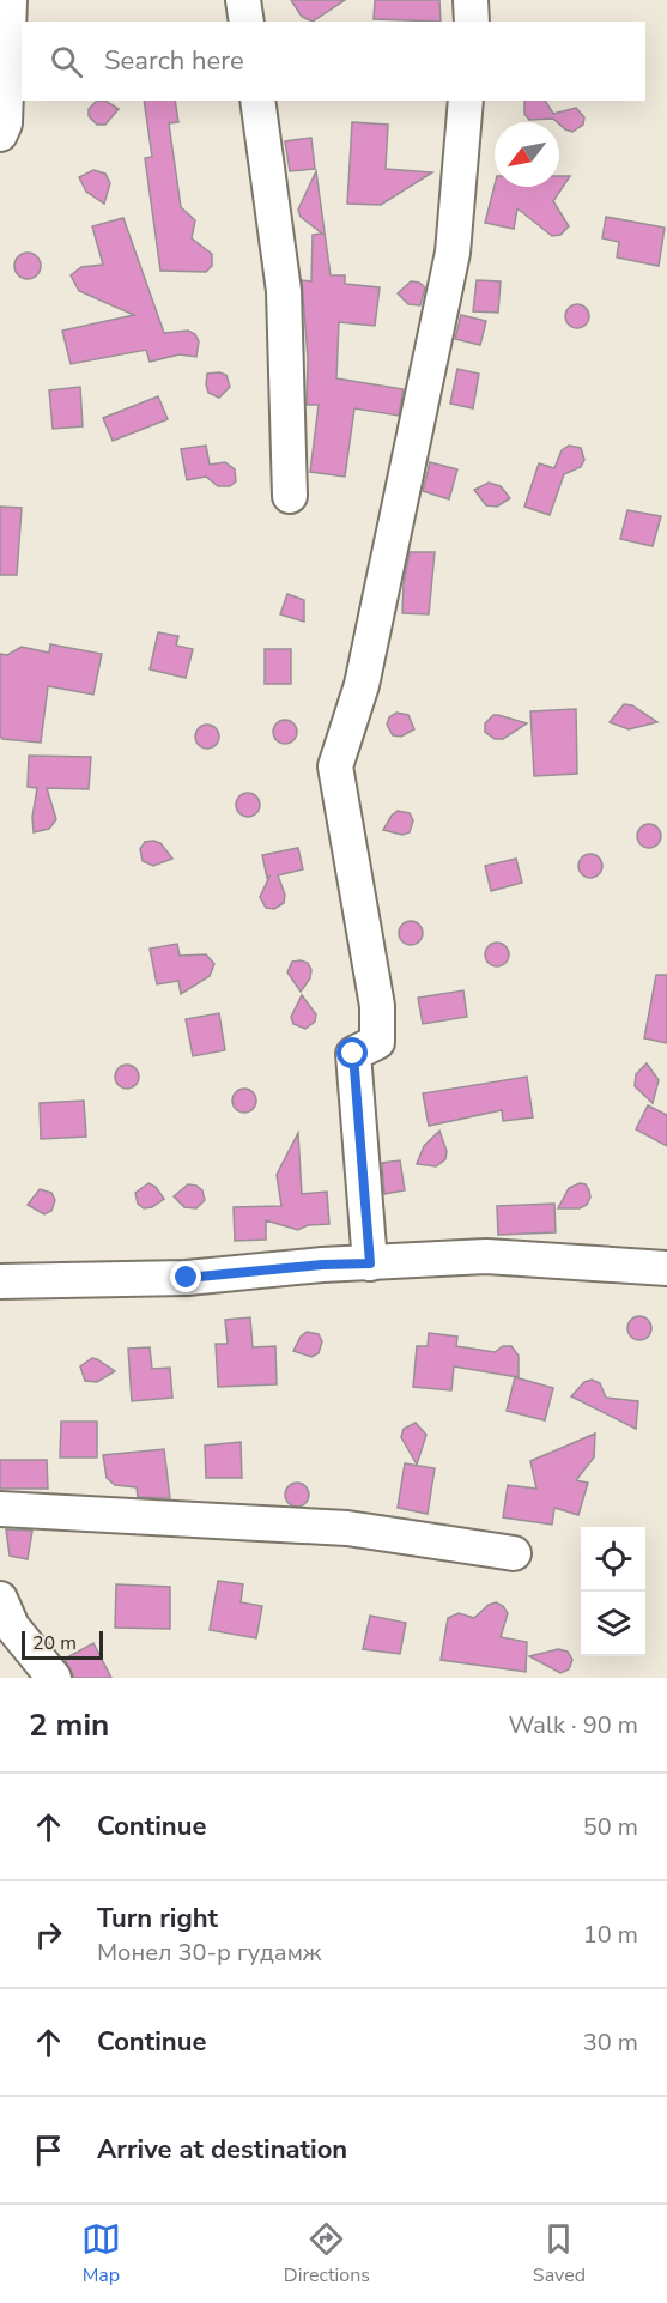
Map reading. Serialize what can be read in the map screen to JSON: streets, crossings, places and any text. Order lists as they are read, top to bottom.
{
  "scale_bar": "20 m",
  "north": "bottom left",
  "page": {
    "search": "Search here",
    "scale": "20 m",
    "heading": ["2 min", "Walk · 90 m"],
    "list": [
      ["Continue", "50 m"],
      ["Turn right", "Монел 30-р гудамж", "10 m"],
      ["Continue", "30 m"],
      "Arrive at destination"
    ],
    "nav": ["Map", "Directions", "Saved"]
  }
}
